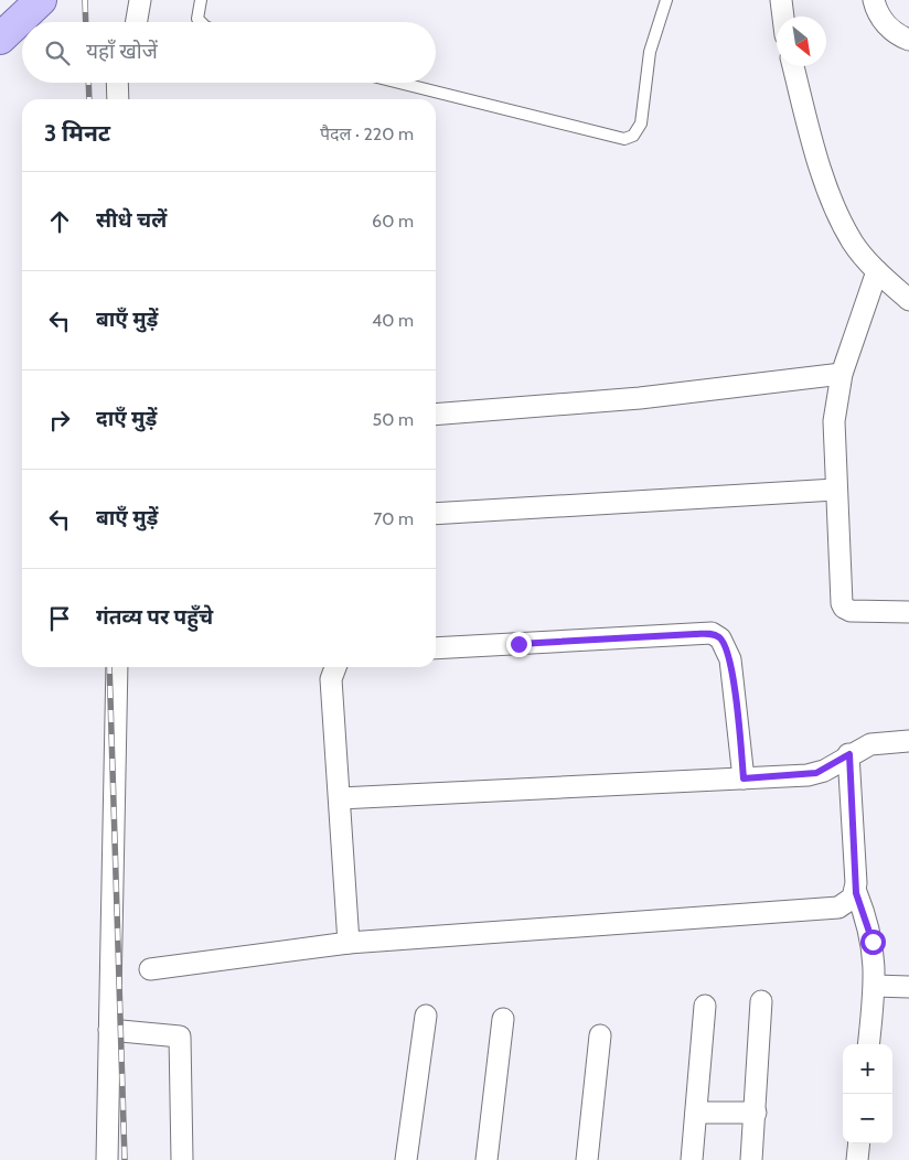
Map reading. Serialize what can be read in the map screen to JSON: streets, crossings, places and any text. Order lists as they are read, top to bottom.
{
  "north": "bottom right",
  "page": {
    "search": "यहाँ खोजें",
    "heading": ["3 मिनट", "पैदल · 220 m"],
    "list": [
      ["सीधे चलें", "60 m"],
      ["बाएँ मुड़ें", "40 m"],
      ["दाएँ मुड़ें", "50 m"],
      ["बाएँ मुड़ें", "70 m"],
      "गंतव्य पर पहुँचे"
    ],
    "map_buttons": ["+", "−"]
  }
}
